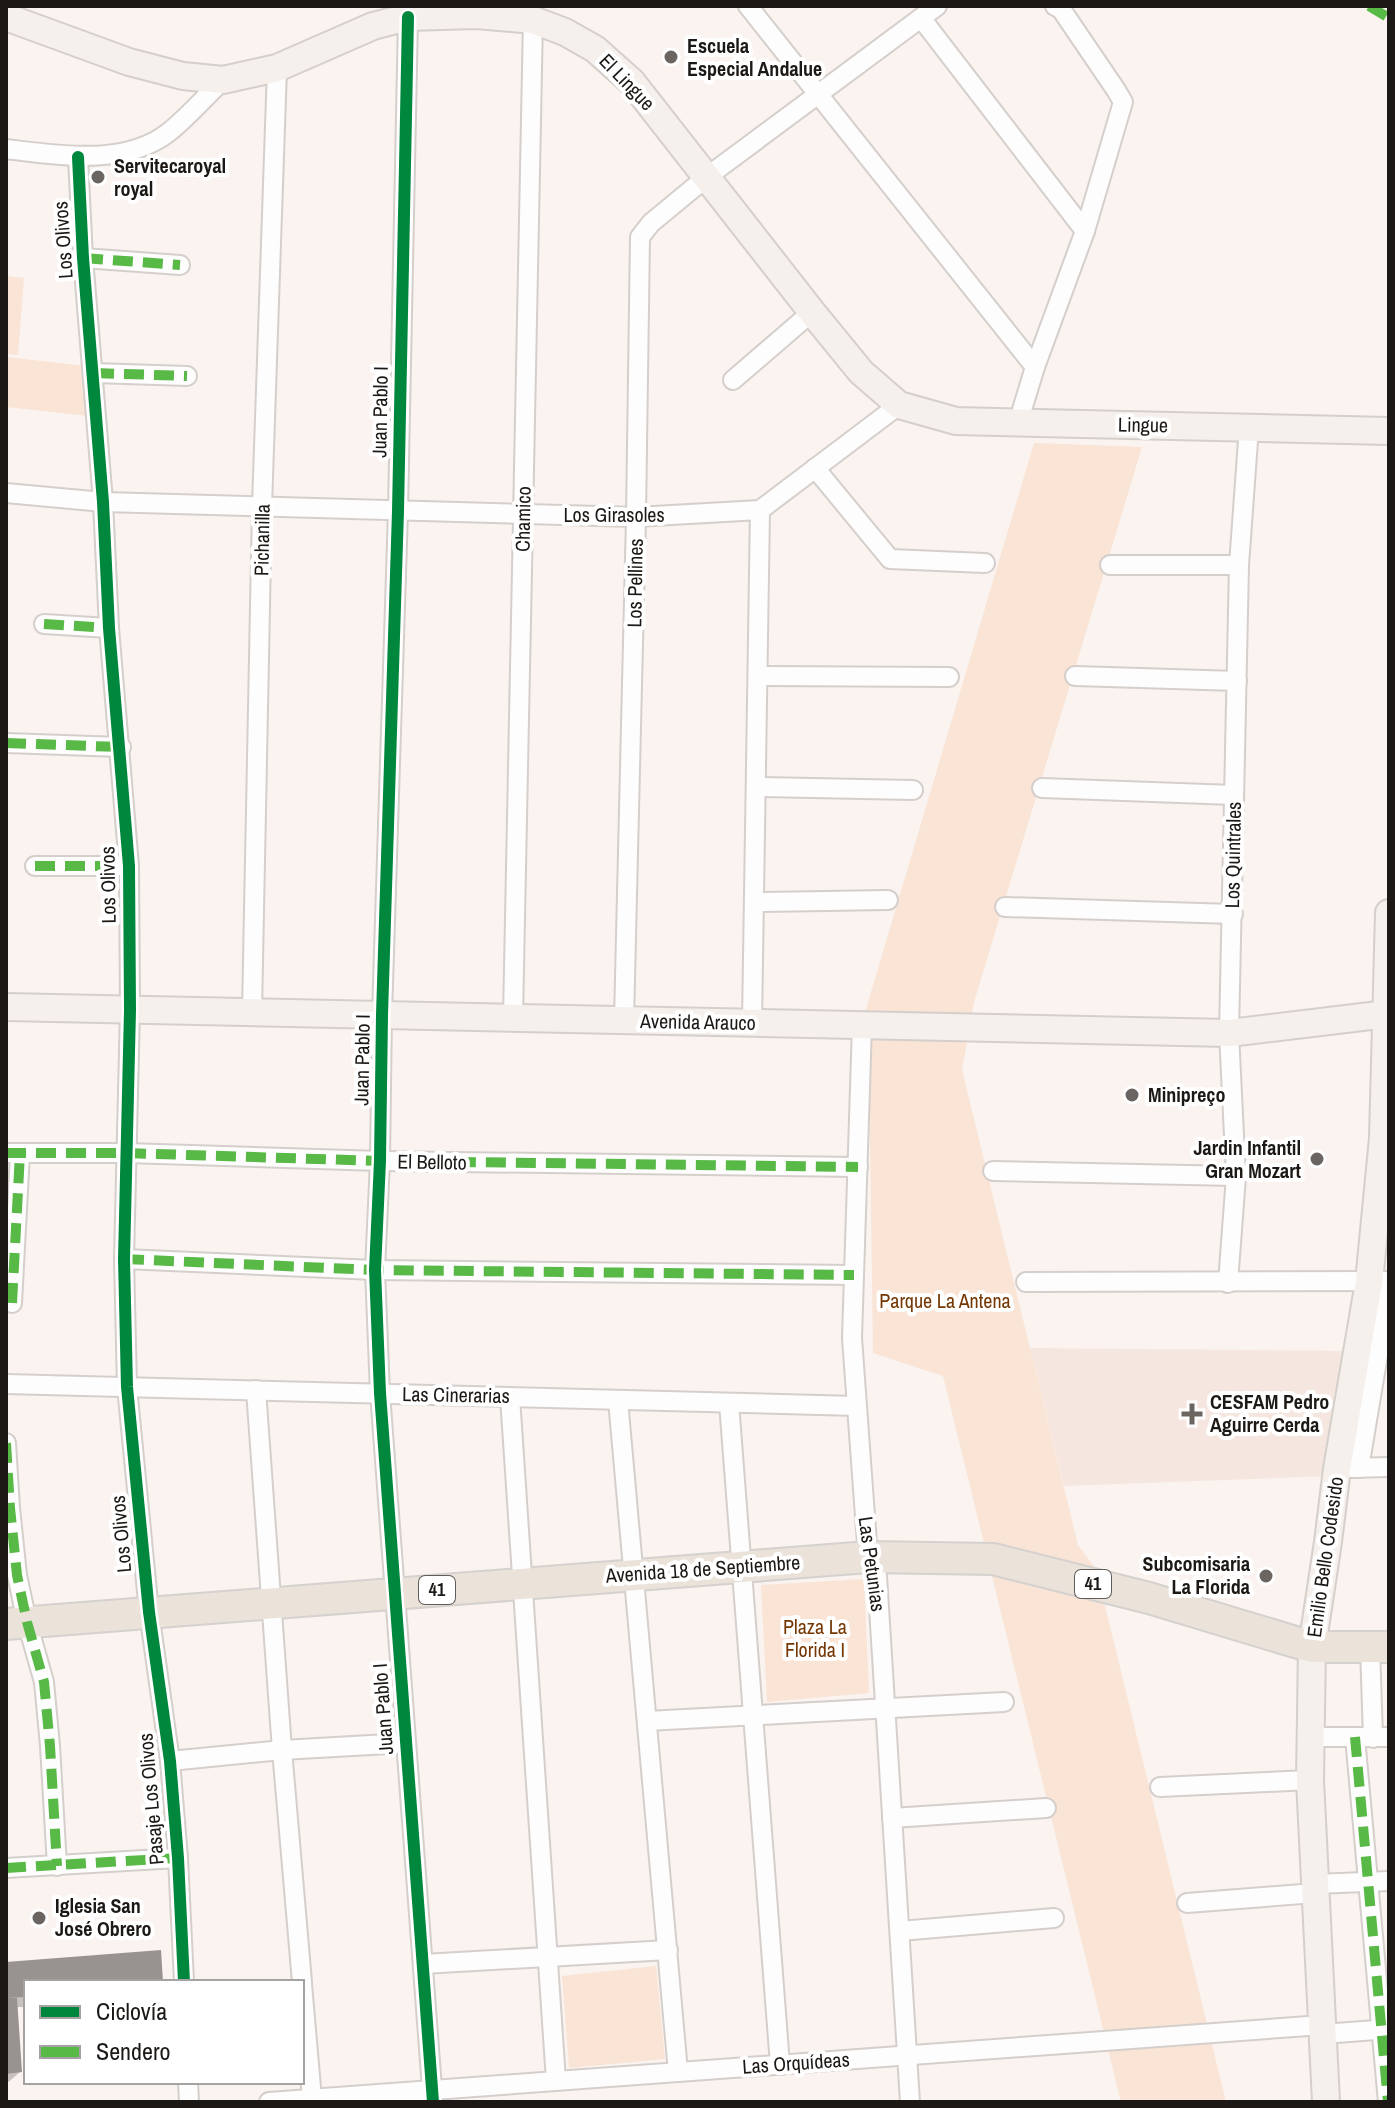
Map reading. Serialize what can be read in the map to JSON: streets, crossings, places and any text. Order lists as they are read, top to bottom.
{
  "streets": {
    "main road": ["Avenida 18 de Septiembre", "41"],
    "street": [
      "El Lingue",
      "Los Olivos",
      "Juan Pablo I",
      "Lingue",
      "Los Girasoles",
      "Chamico",
      "Pichanilla",
      "Los Pellines",
      "Los Quintrales",
      "Avenida Arauco",
      "El Belloto",
      "Las Cinerarias",
      "Emilio Bello Codesido",
      "Las Petunias",
      "Pasaje Los Olivos",
      "Las Orquídeas"
    ]
  },
  "crossings": [
    ["El Lingue", "Juan Pablo I"],
    ["El Lingue", "Lingue"],
    ["El Lingue", "Chamico"],
    ["El Lingue", "Pichanilla"],
    ["El Lingue", "Los Pellines"],
    ["Los Olivos", "Los Girasoles"],
    ["Los Olivos", "Avenida Arauco"],
    ["Los Olivos", "El Belloto"],
    ["Los Olivos", "Las Cinerarias"],
    ["Los Olivos", "Avenida 18 de Septiembre"],
    ["Los Olivos", "Pasaje Los Olivos"],
    ["Juan Pablo I", "Los Girasoles"],
    ["Juan Pablo I", "Avenida Arauco"],
    ["Juan Pablo I", "El Belloto"],
    ["Juan Pablo I", "Las Cinerarias"],
    ["Juan Pablo I", "Avenida 18 de Septiembre"],
    ["Juan Pablo I", "Las Orquídeas"],
    ["Lingue", "Los Quintrales"],
    ["Los Girasoles", "Chamico"],
    ["Los Girasoles", "Pichanilla"],
    ["Los Girasoles", "Los Pellines"],
    ["Chamico", "Avenida Arauco"],
    ["Pichanilla", "Avenida Arauco"],
    ["Los Pellines", "Avenida Arauco"],
    ["Los Quintrales", "Avenida Arauco"],
    ["Avenida Arauco", "Emilio Bello Codesido"],
    ["Avenida Arauco", "Las Petunias"],
    ["El Belloto", "Las Petunias"],
    ["Las Cinerarias", "Las Petunias"],
    ["Emilio Bello Codesido", "Avenida 18 de Septiembre"],
    ["Emilio Bello Codesido", "Las Orquídeas"],
    ["Las Petunias", "Avenida 18 de Septiembre"],
    ["Las Petunias", "Las Orquídeas"],
    ["Avenida 18 de Septiembre", "Pasaje Los Olivos"]
  ],
  "parks": ["Parque La Antena", "Plaza La Florida I"],
  "places": {
    "other": [
      "Escuela Especial Andalue",
      "Servitecaroyal royal",
      "Minipreço",
      "Jardin Infantil Gran Mozart",
      "Subcomisaria La Florida",
      "Iglesia San José Obrero"
    ],
    "health": ["CESFAM Pedro Aguirre Cerda"]
  },
  "legend": ["Ciclovía", "Sendero"]
}
